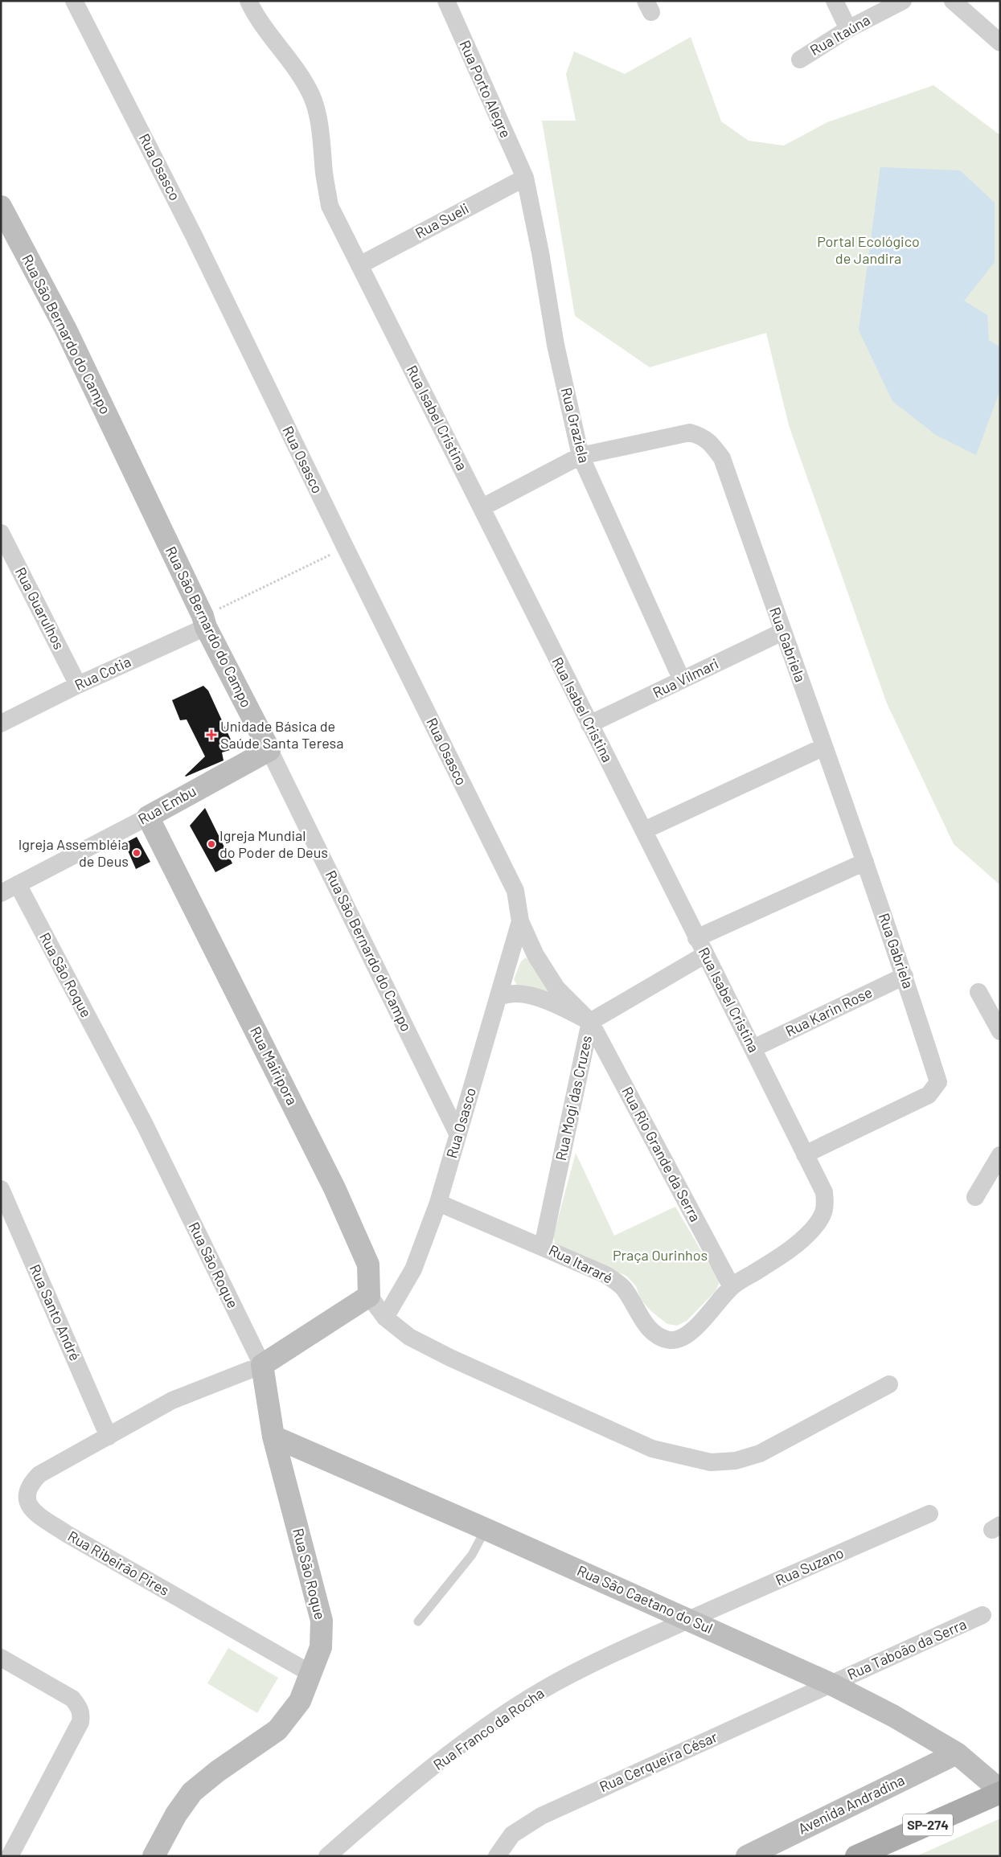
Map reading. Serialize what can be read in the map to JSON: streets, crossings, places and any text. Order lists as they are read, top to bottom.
{
  "streets": {
    "main road": ["SP-274"],
    "street": [
      "Rua Itaúna",
      "Rua Porto Alegre",
      "Rua Osasco",
      "Rua Sueli",
      "Rua São Bernardo do Campo",
      "Rua Isabel Cristina",
      "Rua Graziela",
      "Rua Guarulhos",
      "Rua Gabriela",
      "Rua Cotia",
      "Rua Vilmari",
      "Rua Embu",
      "Rua São Roque",
      "Rua Karin Rose",
      "Rua Mairipora",
      "Rua Mogi das Cruzes",
      "Rua Rio Grande da Serra",
      "Rua Itararé",
      "Rua Santo André",
      "Rua Ribeirão Pires",
      "Rua Suzano",
      "Rua São Caetano do Sul",
      "Rua Taboão da Serra",
      "Rua Franco da Rocha",
      "Rua Cerqueira César",
      "Avenida Andradina"
    ]
  },
  "crossings": [
    ["Rua Porto Alegre", "Rua Sueli"],
    ["Rua Porto Alegre", "Rua Graziela"],
    ["Rua Osasco", "Rua São Bernardo do Campo"],
    ["Rua Osasco", "Rua Mogi das Cruzes"],
    ["Rua Osasco", "Rua Rio Grande da Serra"],
    ["Rua Osasco", "Rua Itararé"],
    ["Rua Sueli", "Rua Isabel Cristina"],
    ["Rua Sueli", "Rua Graziela"],
    ["Rua São Bernardo do Campo", "Rua Cotia"],
    ["Rua São Bernardo do Campo", "Rua Embu"],
    ["Rua Isabel Cristina", "Rua Gabriela"],
    ["Rua Isabel Cristina", "Rua Vilmari"],
    ["Rua Isabel Cristina", "Rua Karin Rose"],
    ["Rua Isabel Cristina", "Rua Rio Grande da Serra"],
    ["Rua Isabel Cristina", "Rua Itararé"],
    ["Rua Graziela", "Rua Gabriela"],
    ["Rua Graziela", "Rua Vilmari"],
    ["Rua Guarulhos", "Rua Cotia"],
    ["Rua Gabriela", "Rua Vilmari"],
    ["Rua Gabriela", "Rua Karin Rose"],
    ["Rua Embu", "Rua São Roque"],
    ["Rua Embu", "Rua Mairipora"],
    ["Rua São Roque", "Rua Ribeirão Pires"],
    ["Rua São Roque", "Rua São Caetano do Sul"],
    ["Rua Mogi das Cruzes", "Rua Rio Grande da Serra"],
    ["Rua Mogi das Cruzes", "Rua Itararé"],
    ["Rua Rio Grande da Serra", "Rua Itararé"],
    ["Rua Santo André", "Rua Ribeirão Pires"],
    ["Rua Suzano", "Rua São Caetano do Sul"],
    ["Rua Suzano", "Rua Franco da Rocha"],
    ["Rua São Caetano do Sul", "Rua Taboão da Serra"],
    ["Rua São Caetano do Sul", "Rua Franco da Rocha"],
    ["Rua São Caetano do Sul", "Rua Cerqueira César"],
    ["Rua São Caetano do Sul", "Avenida Andradina"],
    ["Rua São Caetano do Sul", "SP-274"],
    ["Rua Taboão da Serra", "Rua Cerqueira César"]
  ],
  "parks": ["Portal Ecológico de Jandira", "Praça Ourinhos"],
  "places": {
    "health": ["Unidade Básica de Saúde Santa Teresa"],
    "other": ["Igreja Mundial do Poder de Deus", "Igreja Assembléia de Deus"]
  }
}
